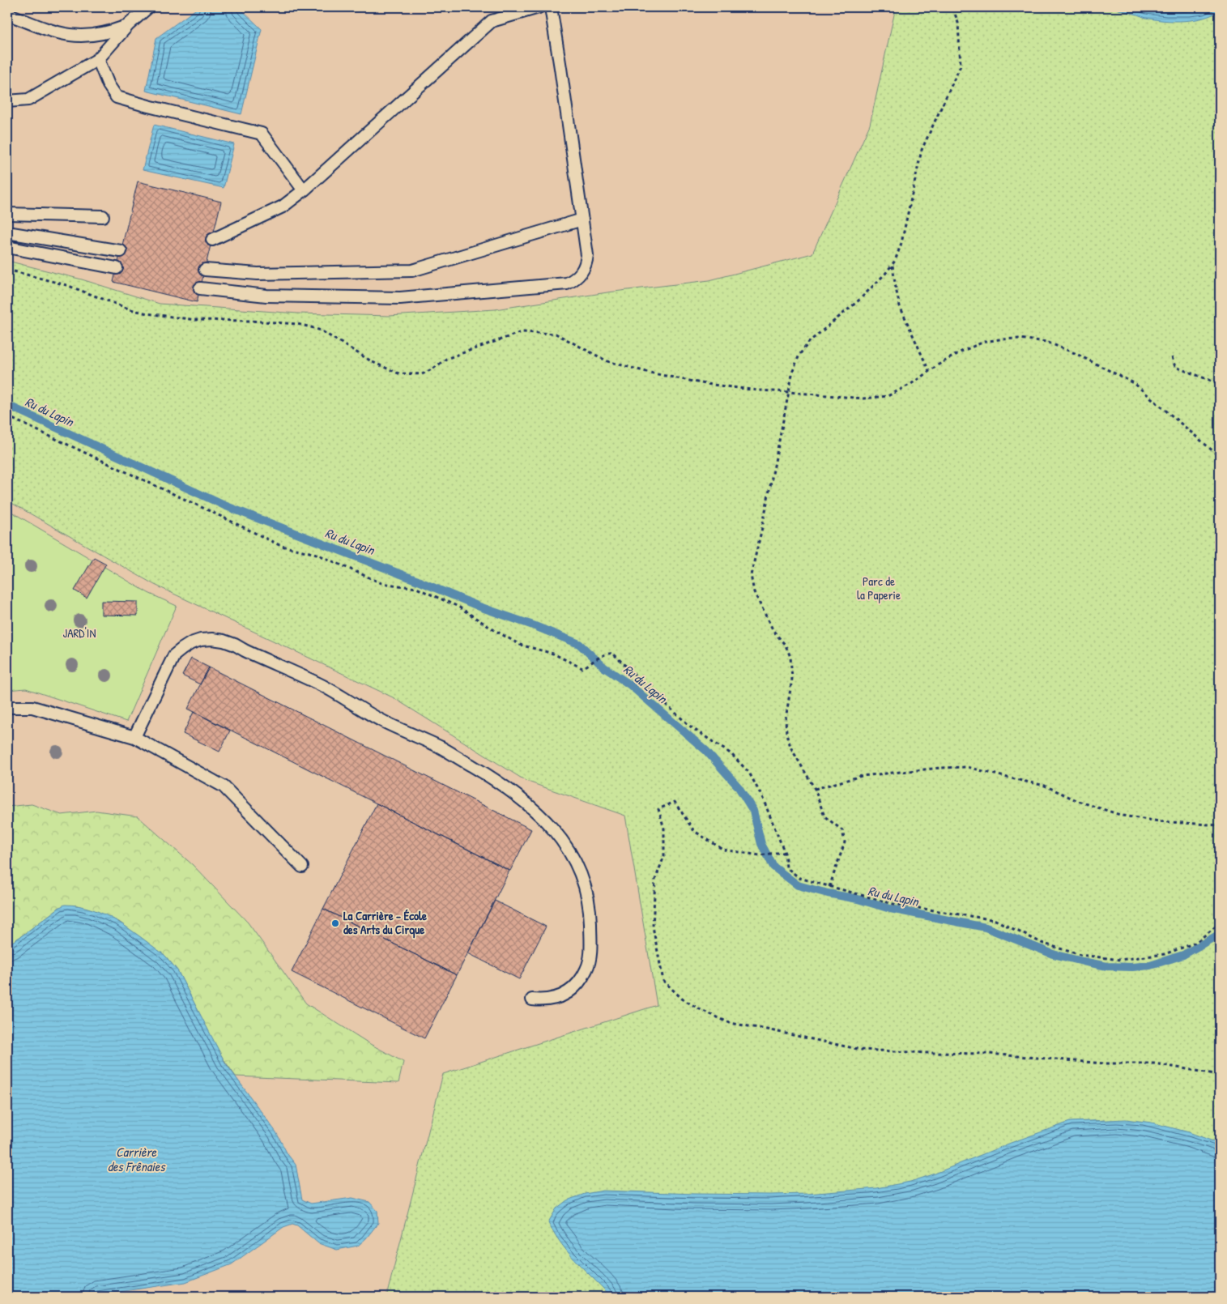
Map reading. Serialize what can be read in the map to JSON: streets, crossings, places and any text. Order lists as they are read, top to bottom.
{
  "water": ["Ru du Lapin", "Carrière des Frênaies"],
  "parks": ["Parc de la Paperie", "JARD'IN"],
  "places": ["La Carrière - École des Arts du Cirque"]
}
